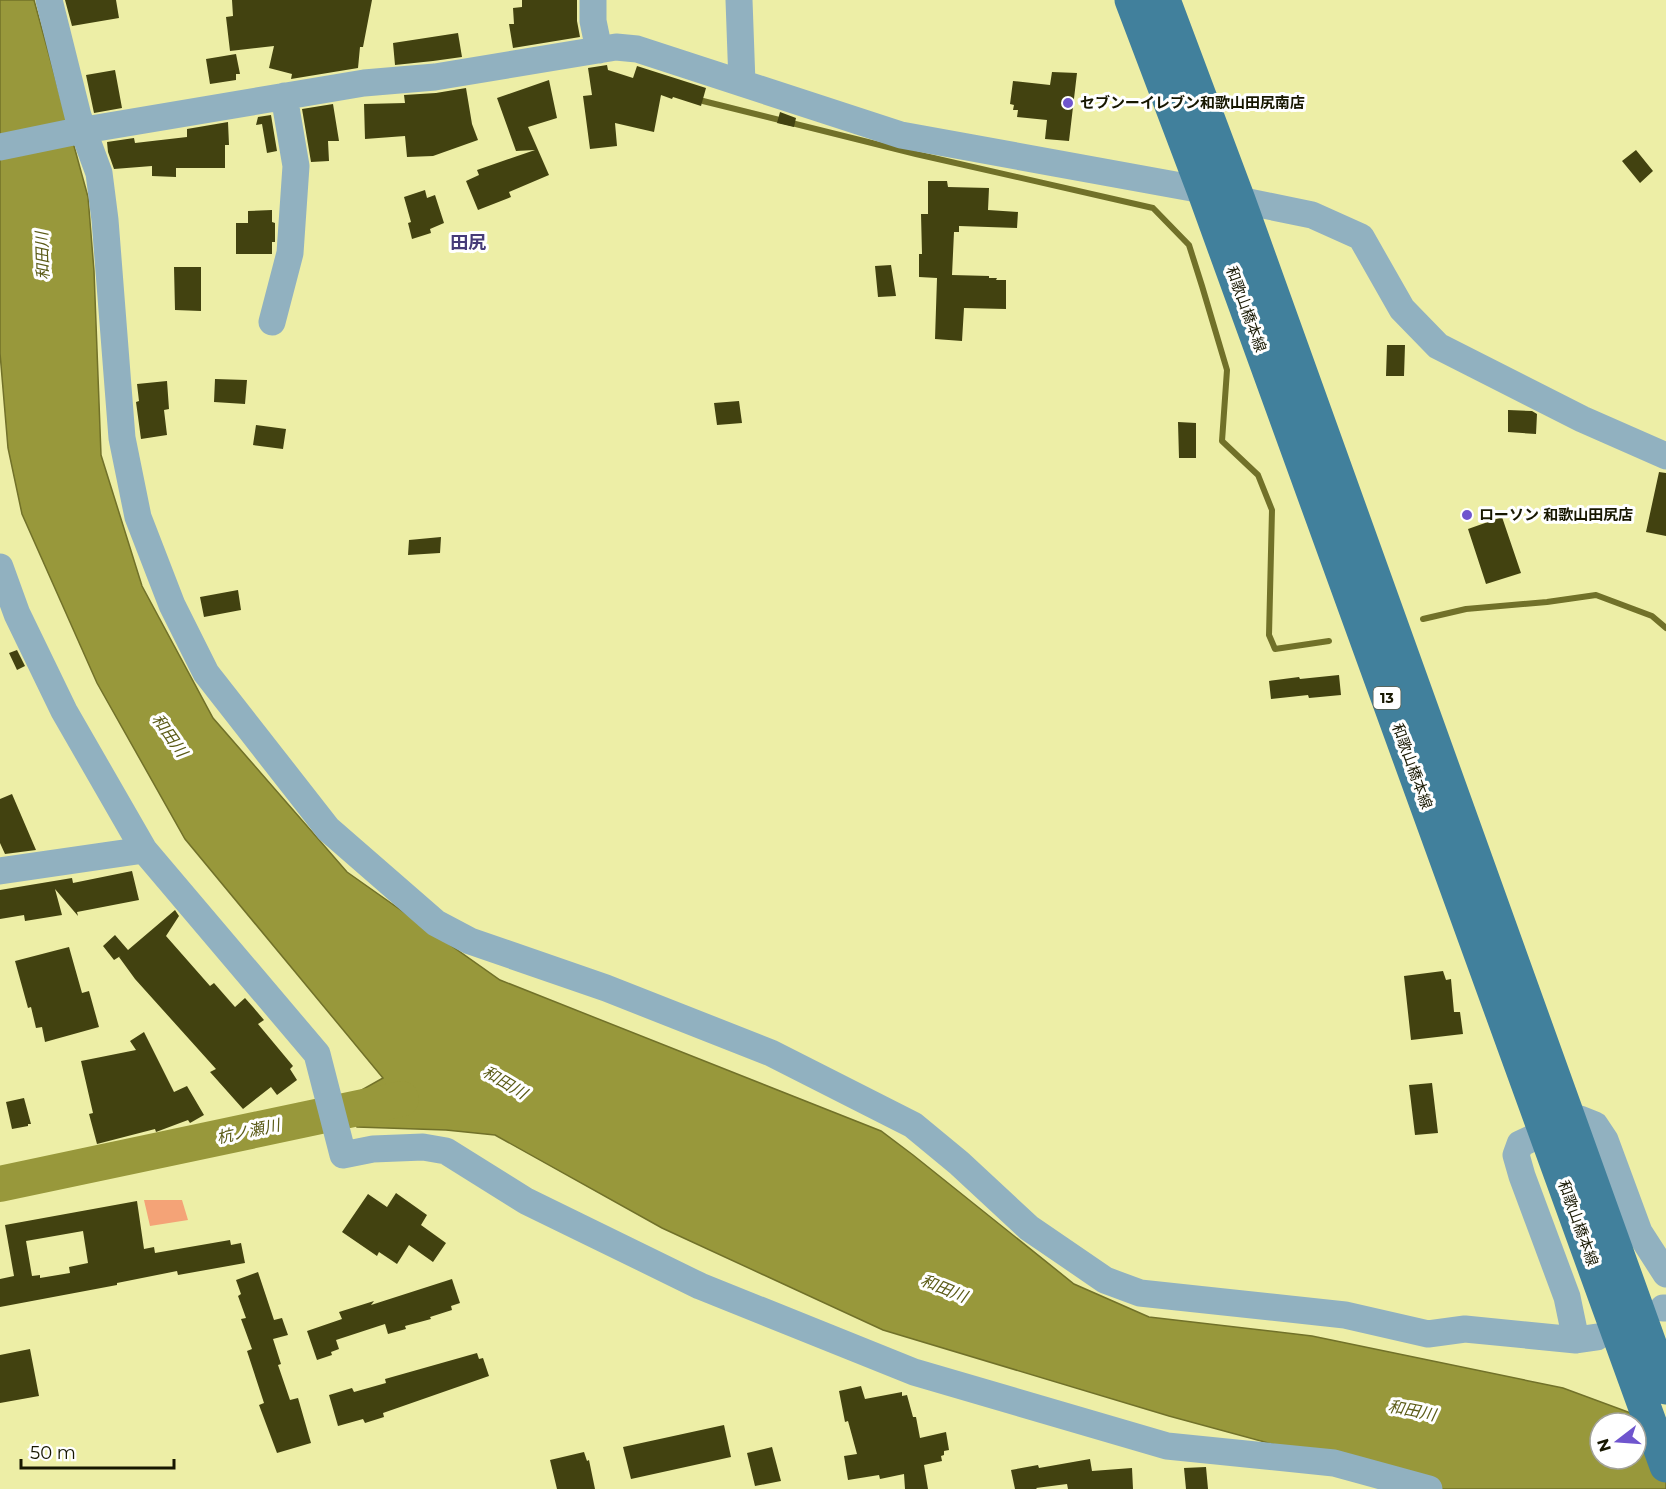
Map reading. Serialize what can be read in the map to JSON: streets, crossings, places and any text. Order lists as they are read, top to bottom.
{
  "streets": {
    "main road": ["和歌山橋本線", "13"]
  },
  "districts": ["田尻"],
  "water": ["和田川", "杭ノ瀬川"],
  "places": ["セブンーイレブン和歌山田尻南店", "ローソン 和歌山田尻店"],
  "scale_bar": "50 m",
  "north": "left"
}
